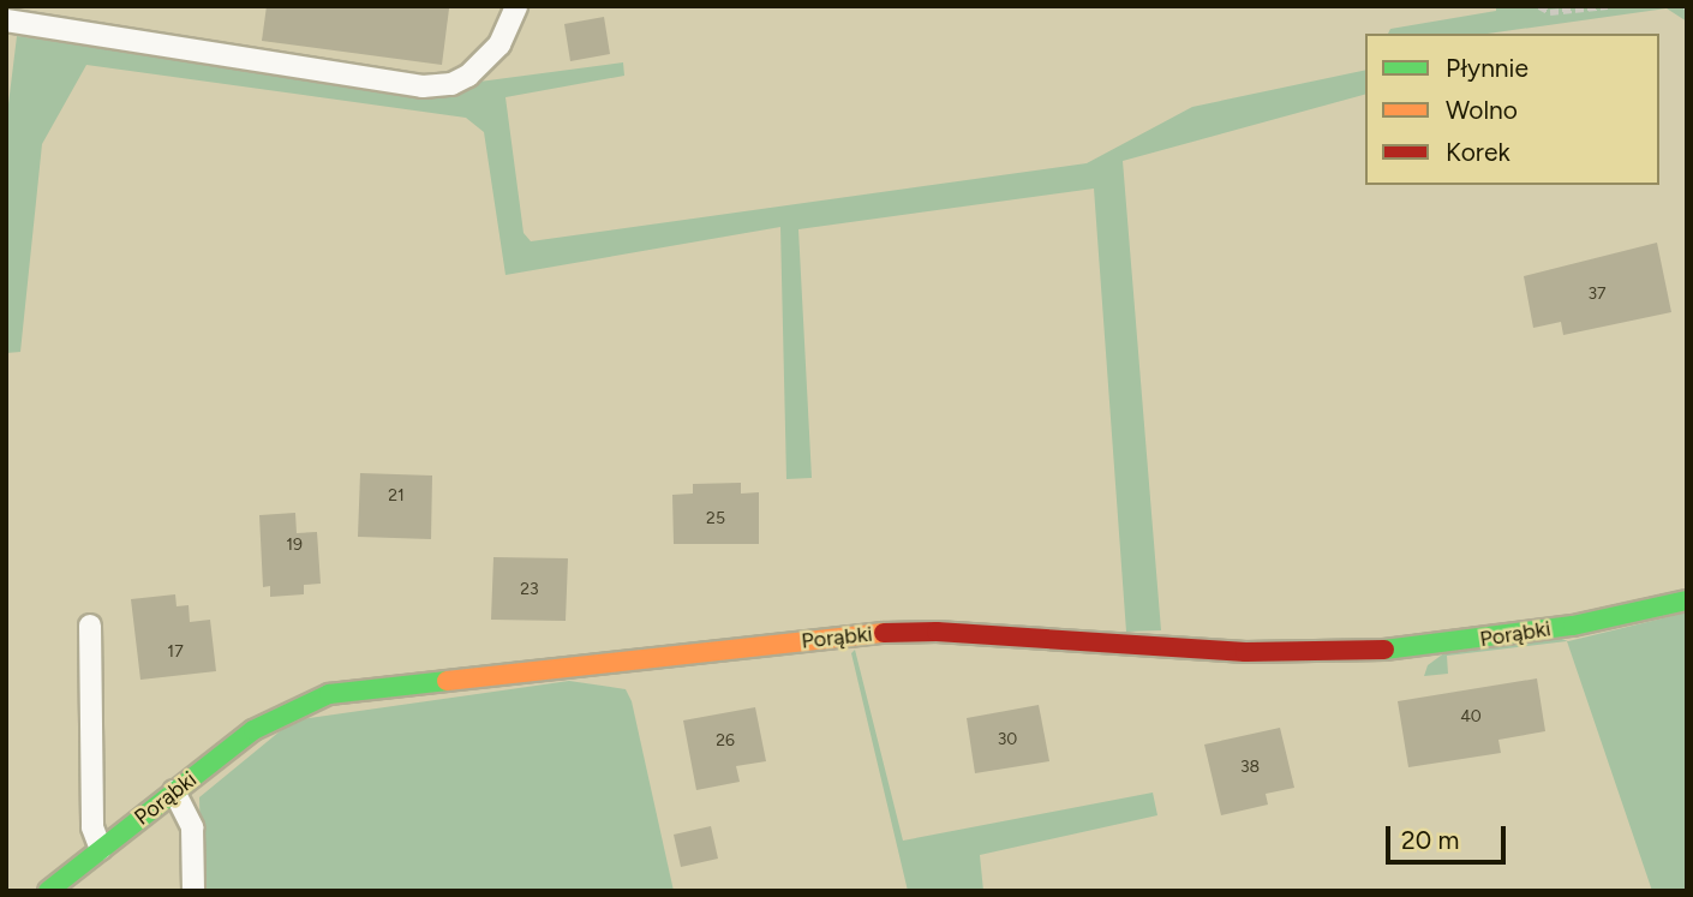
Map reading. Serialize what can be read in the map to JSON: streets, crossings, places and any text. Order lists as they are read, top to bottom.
{
  "streets": {
    "street": ["Porąbki"]
  },
  "house_numbers": [
    "37",
    "21",
    "25",
    "19",
    "23",
    "17",
    "40",
    "30",
    "26",
    "38"
  ],
  "legend": ["Płynnie", "Wolno", "Korek"],
  "scale_bar": "20 m"
}
